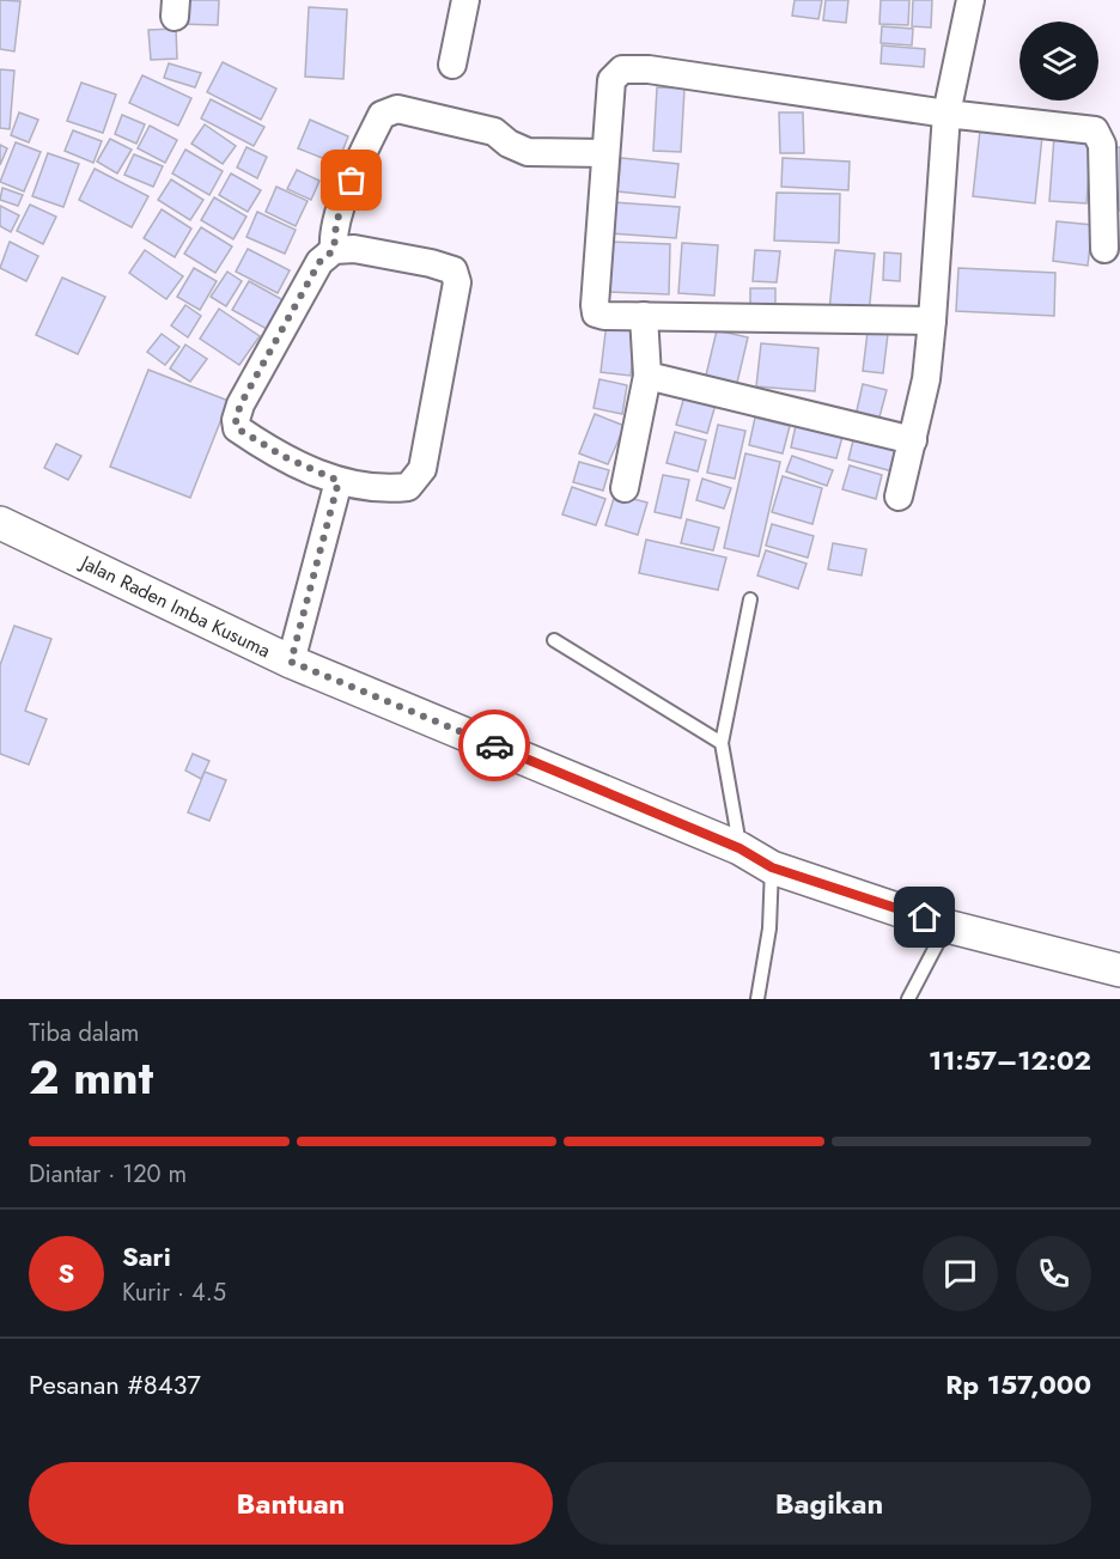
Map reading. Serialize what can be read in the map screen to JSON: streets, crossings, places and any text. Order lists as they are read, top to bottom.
{
  "streets": {
    "street": ["Jalan Raden Imba Kusuma"]
  },
  "page": {
    "heading": ["2 mnt", "Tiba dalam", "11:57–12:02"],
    "panel": [
      "Sari",
      "Kurir · 4.5",
      "Pesanan #8437",
      "Rp 157,000"
    ],
    "bar": "Diantar · 120 m",
    "round": "S",
    "buttons": ["Bantuan", "Bagikan"]
  }
}
